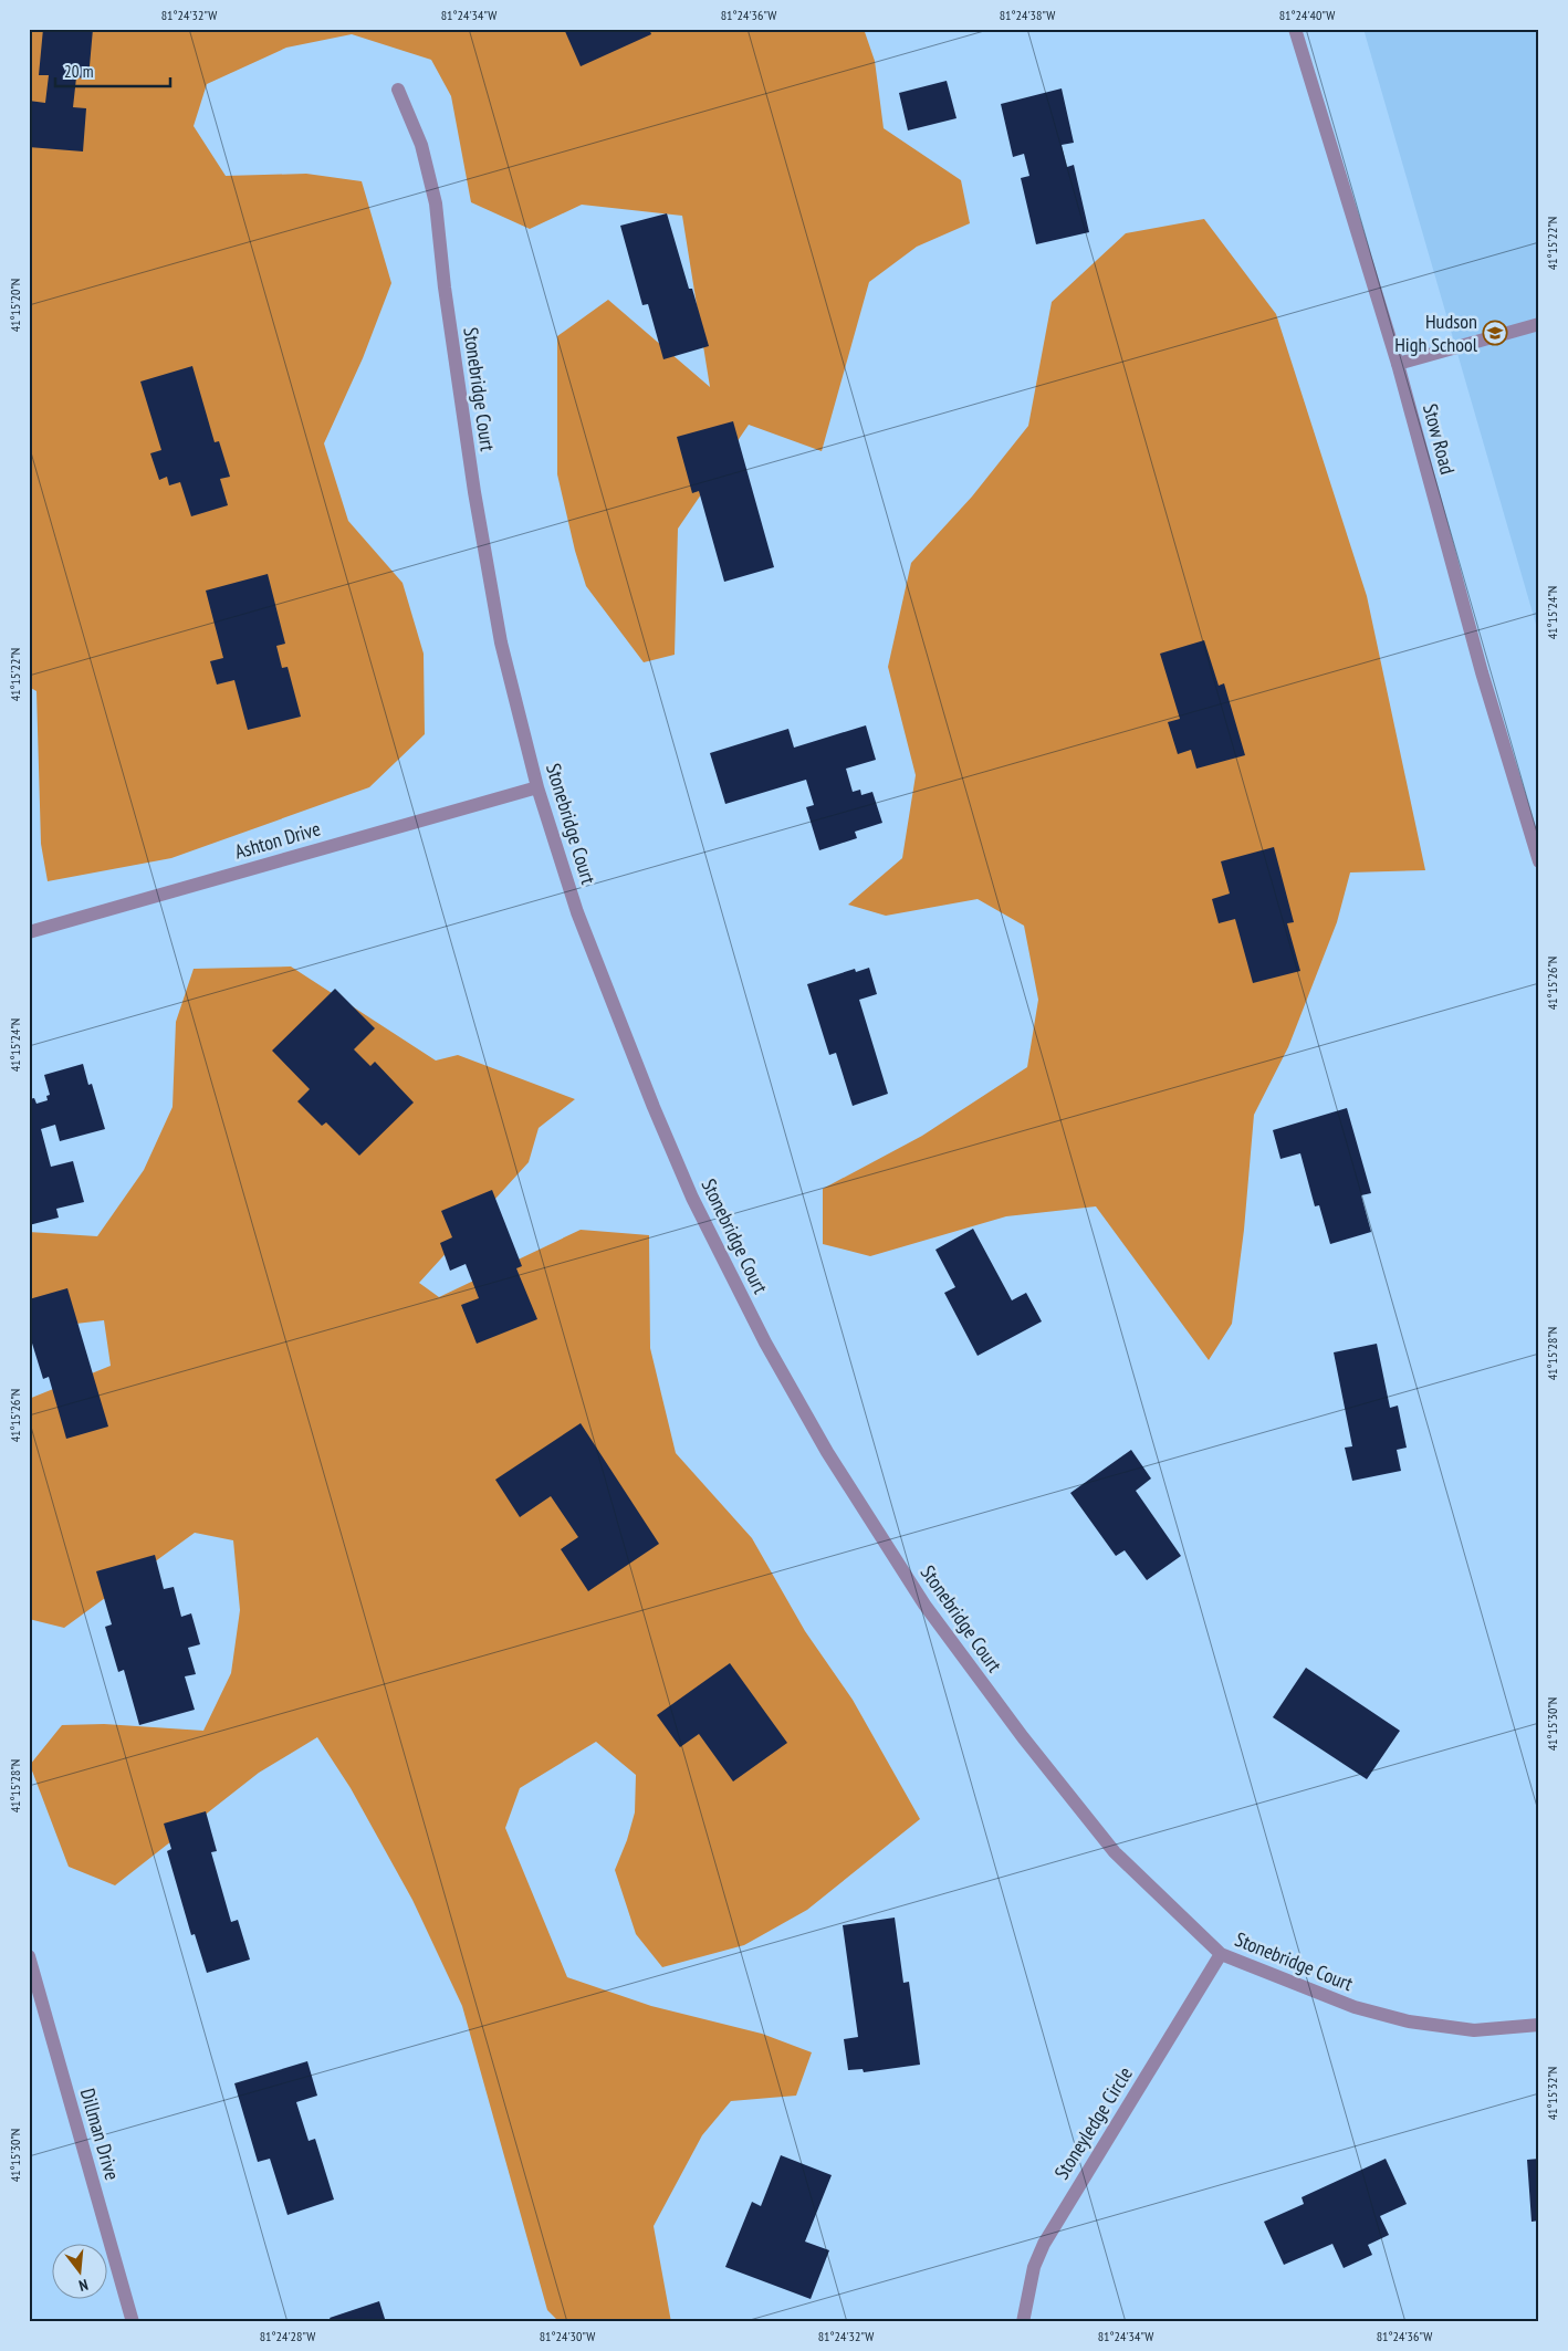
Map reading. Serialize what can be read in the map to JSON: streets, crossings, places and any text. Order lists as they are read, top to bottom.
{
  "streets": {
    "street": [
      "Stonebridge Court",
      "Stow Road",
      "Ashton Drive",
      "Stoneyledge Circle",
      "Dillman Drive"
    ]
  },
  "crossings": [
    ["Stonebridge Court", "Ashton Drive"],
    ["Stonebridge Court", "Stoneyledge Circle"]
  ],
  "places": {
    "school or university": ["Hudson High School"]
  },
  "scale_bar": "20 m",
  "north": "bottom",
  "coordinates": [
    "81°24'32\"W",
    "81°24'34\"W",
    "81°24'36\"W",
    "81°24'38\"W",
    "81°24'40\"W",
    "41°15'22\"N",
    "41°15'20\"N",
    "41°15'24\"N",
    "41°15'26\"N",
    "41°15'28\"N",
    "41°15'30\"N",
    "41°15'32\"N",
    "81°24'28\"W",
    "81°24'30\"W"
  ]
}
